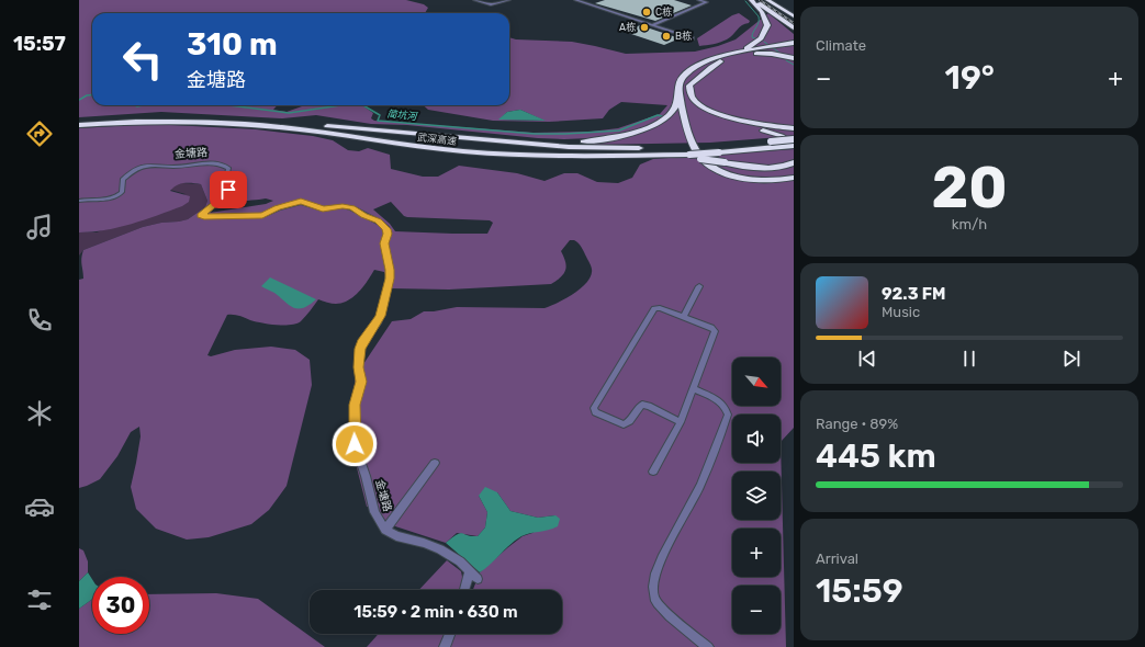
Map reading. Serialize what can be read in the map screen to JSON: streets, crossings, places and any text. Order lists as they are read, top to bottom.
{
  "streets": {
    "highway": ["武深高速"],
    "street": ["金塘路"]
  },
  "water": ["简坑河"],
  "places": ["C栋", "A栋", "B栋"],
  "north": "bottom right",
  "page": {
    "tabs": "15:57",
    "tile": [
      "Climate",
      ["20", "km/h"],
      ["Range · 89%", "445 km"],
      ["Arrival", "15:59"]
    ],
    "turn": ["310 m", "金塘路"],
    "heat": ["−", "19°", "+"],
    "song": ["92.3 FM", "Music"],
    "map_buttons": ["+", "−"],
    "limit": "30",
    "trip": "15:59 · 2 min · 630 m"
  }
}
